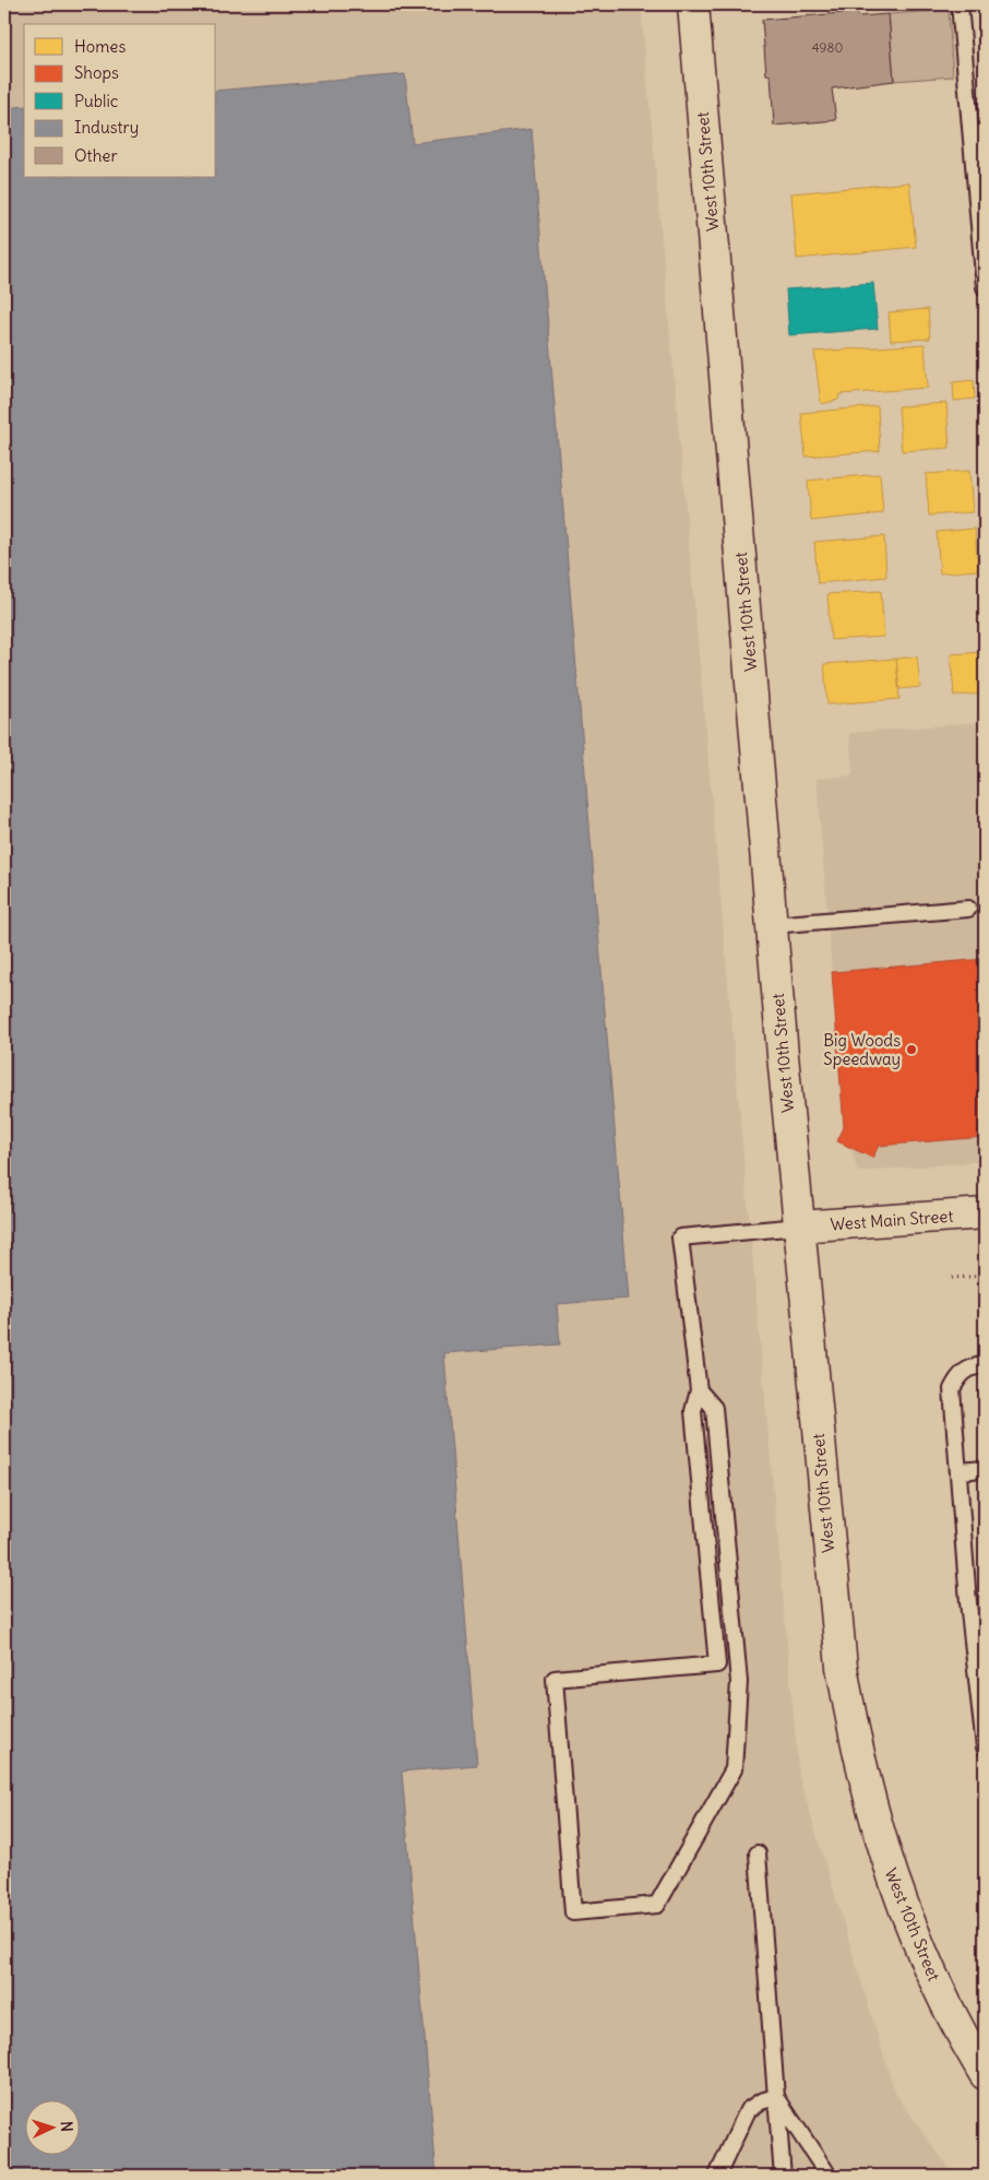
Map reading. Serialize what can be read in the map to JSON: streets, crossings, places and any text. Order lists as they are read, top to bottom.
{
  "streets": {
    "main road": ["West 10th Street", "West Main Street"]
  },
  "crossings": [
    ["West 10th Street", "West Main Street"]
  ],
  "places": ["Big Woods Speedway"],
  "house_numbers": ["4980"],
  "legend": [
    "Homes",
    "Shops",
    "Public",
    "Industry",
    "Other"
  ],
  "north": "right"
}
